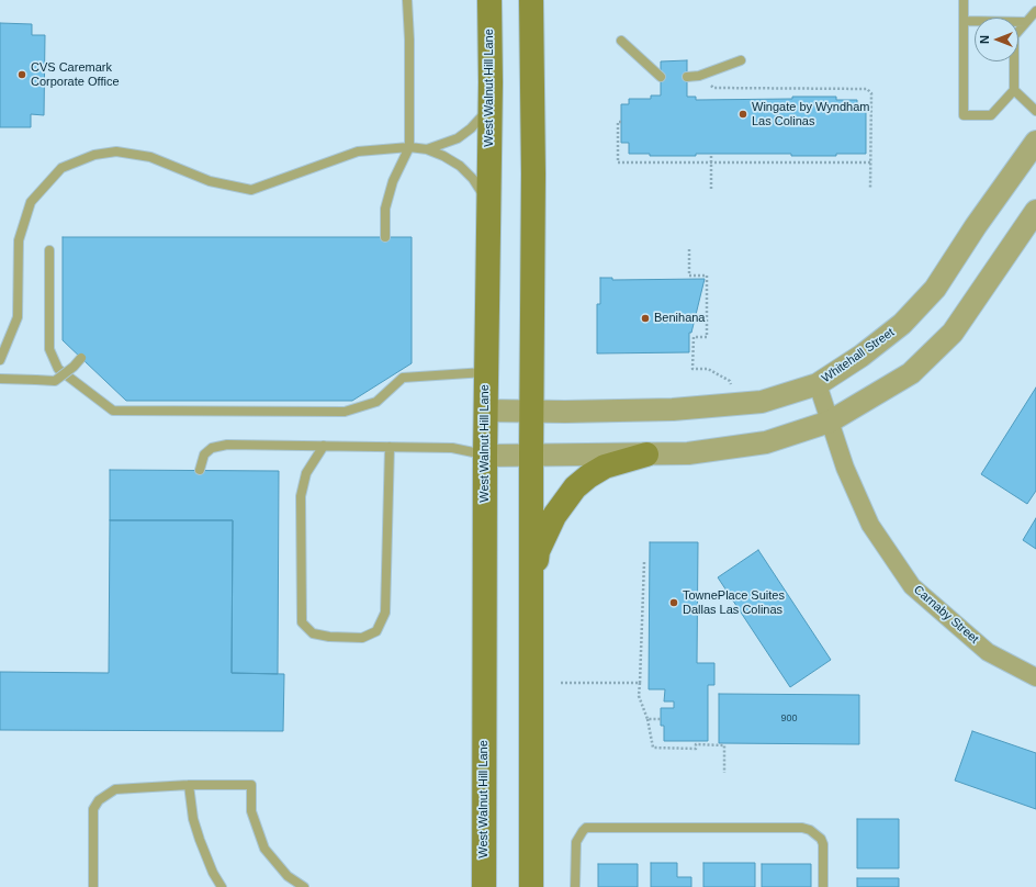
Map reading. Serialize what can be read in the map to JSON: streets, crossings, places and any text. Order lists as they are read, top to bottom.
{
  "streets": {
    "main road": ["West Walnut Hill Lane"],
    "street": ["Whitehall Street", "Carnaby Street"]
  },
  "crossings": [
    ["West Walnut Hill Lane", "Whitehall Street"],
    ["Whitehall Street", "Carnaby Street"]
  ],
  "places": [
    "CVS Caremark Corporate Office",
    "Wingate by Wyndham Las Colinas",
    "Benihana",
    "TownePlace Suites Dallas Las Colinas"
  ],
  "house_numbers": ["900"],
  "north": "left"
}
